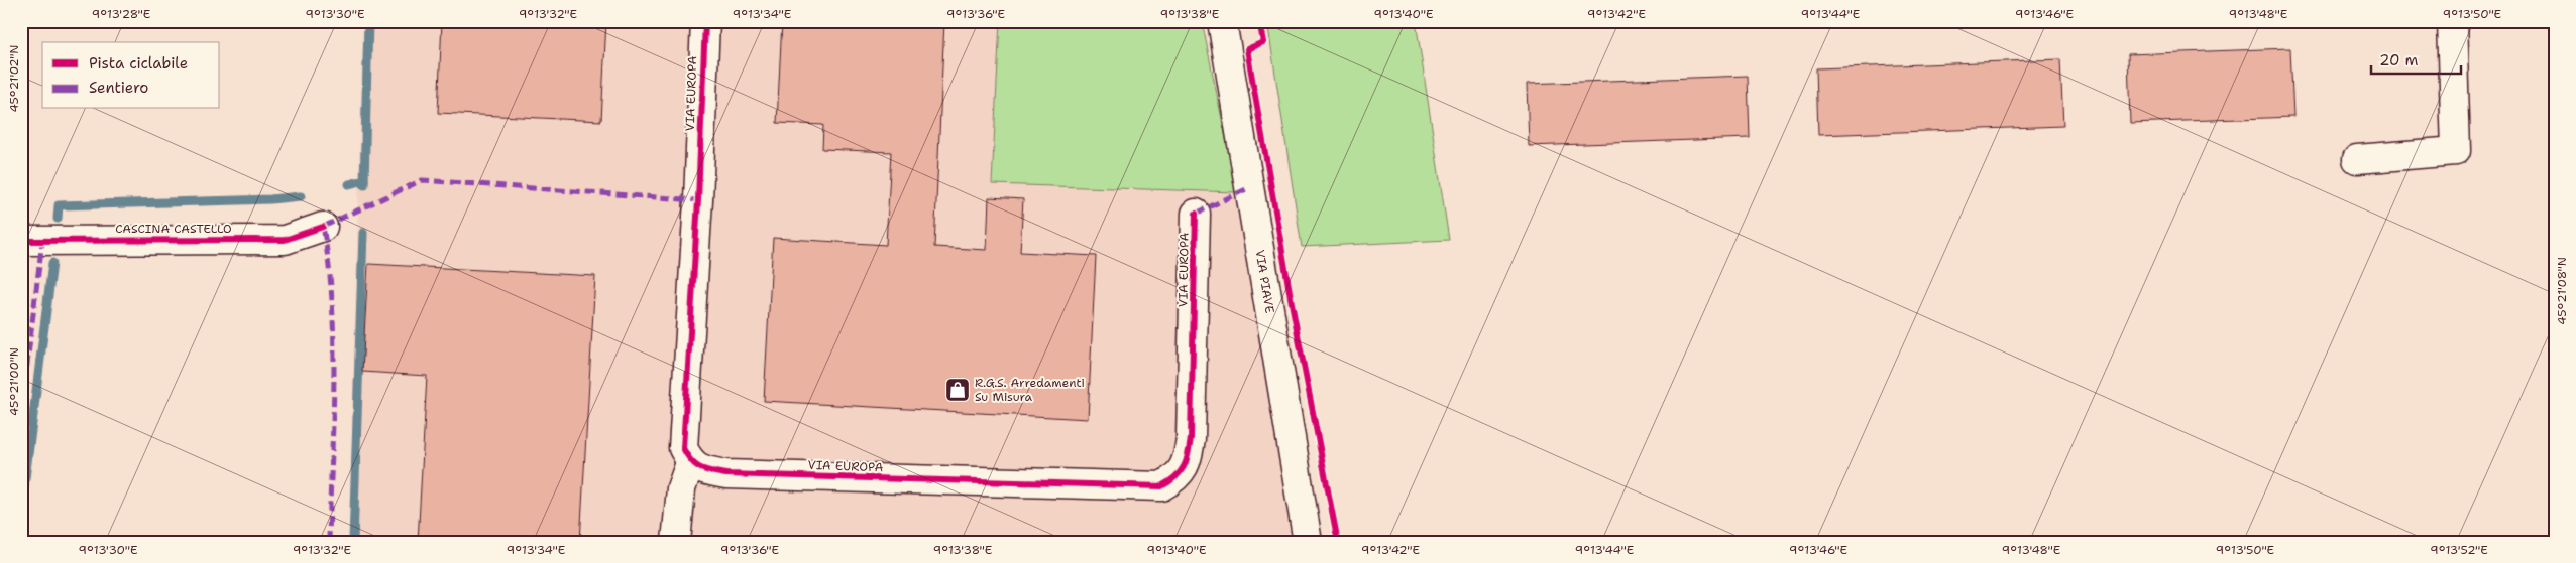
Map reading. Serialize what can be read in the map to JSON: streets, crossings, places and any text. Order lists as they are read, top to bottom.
{
  "streets": {
    "street": ["VIA EUROPA", "CASCINA CASTELLO", "VIA PIAVE"]
  },
  "places": {
    "shop": ["R.G.S. Arredamenti Su Misura"]
  },
  "legend": ["Pista ciclabile", "Sentiero"],
  "scale_bar": "20 m",
  "coordinates": [
    "9°13'28\"E",
    "9°13'30\"E",
    "9°13'32\"E",
    "9°13'34\"E",
    "9°13'36\"E",
    "9°13'38\"E",
    "9°13'40\"E",
    "9°13'42\"E",
    "9°13'44\"E",
    "9°13'46\"E",
    "9°13'48\"E",
    "9°13'50\"E",
    "45°21'02\"N",
    "45°21'08\"N",
    "45°21'00\"N",
    "9°13'52\"E"
  ]
}
